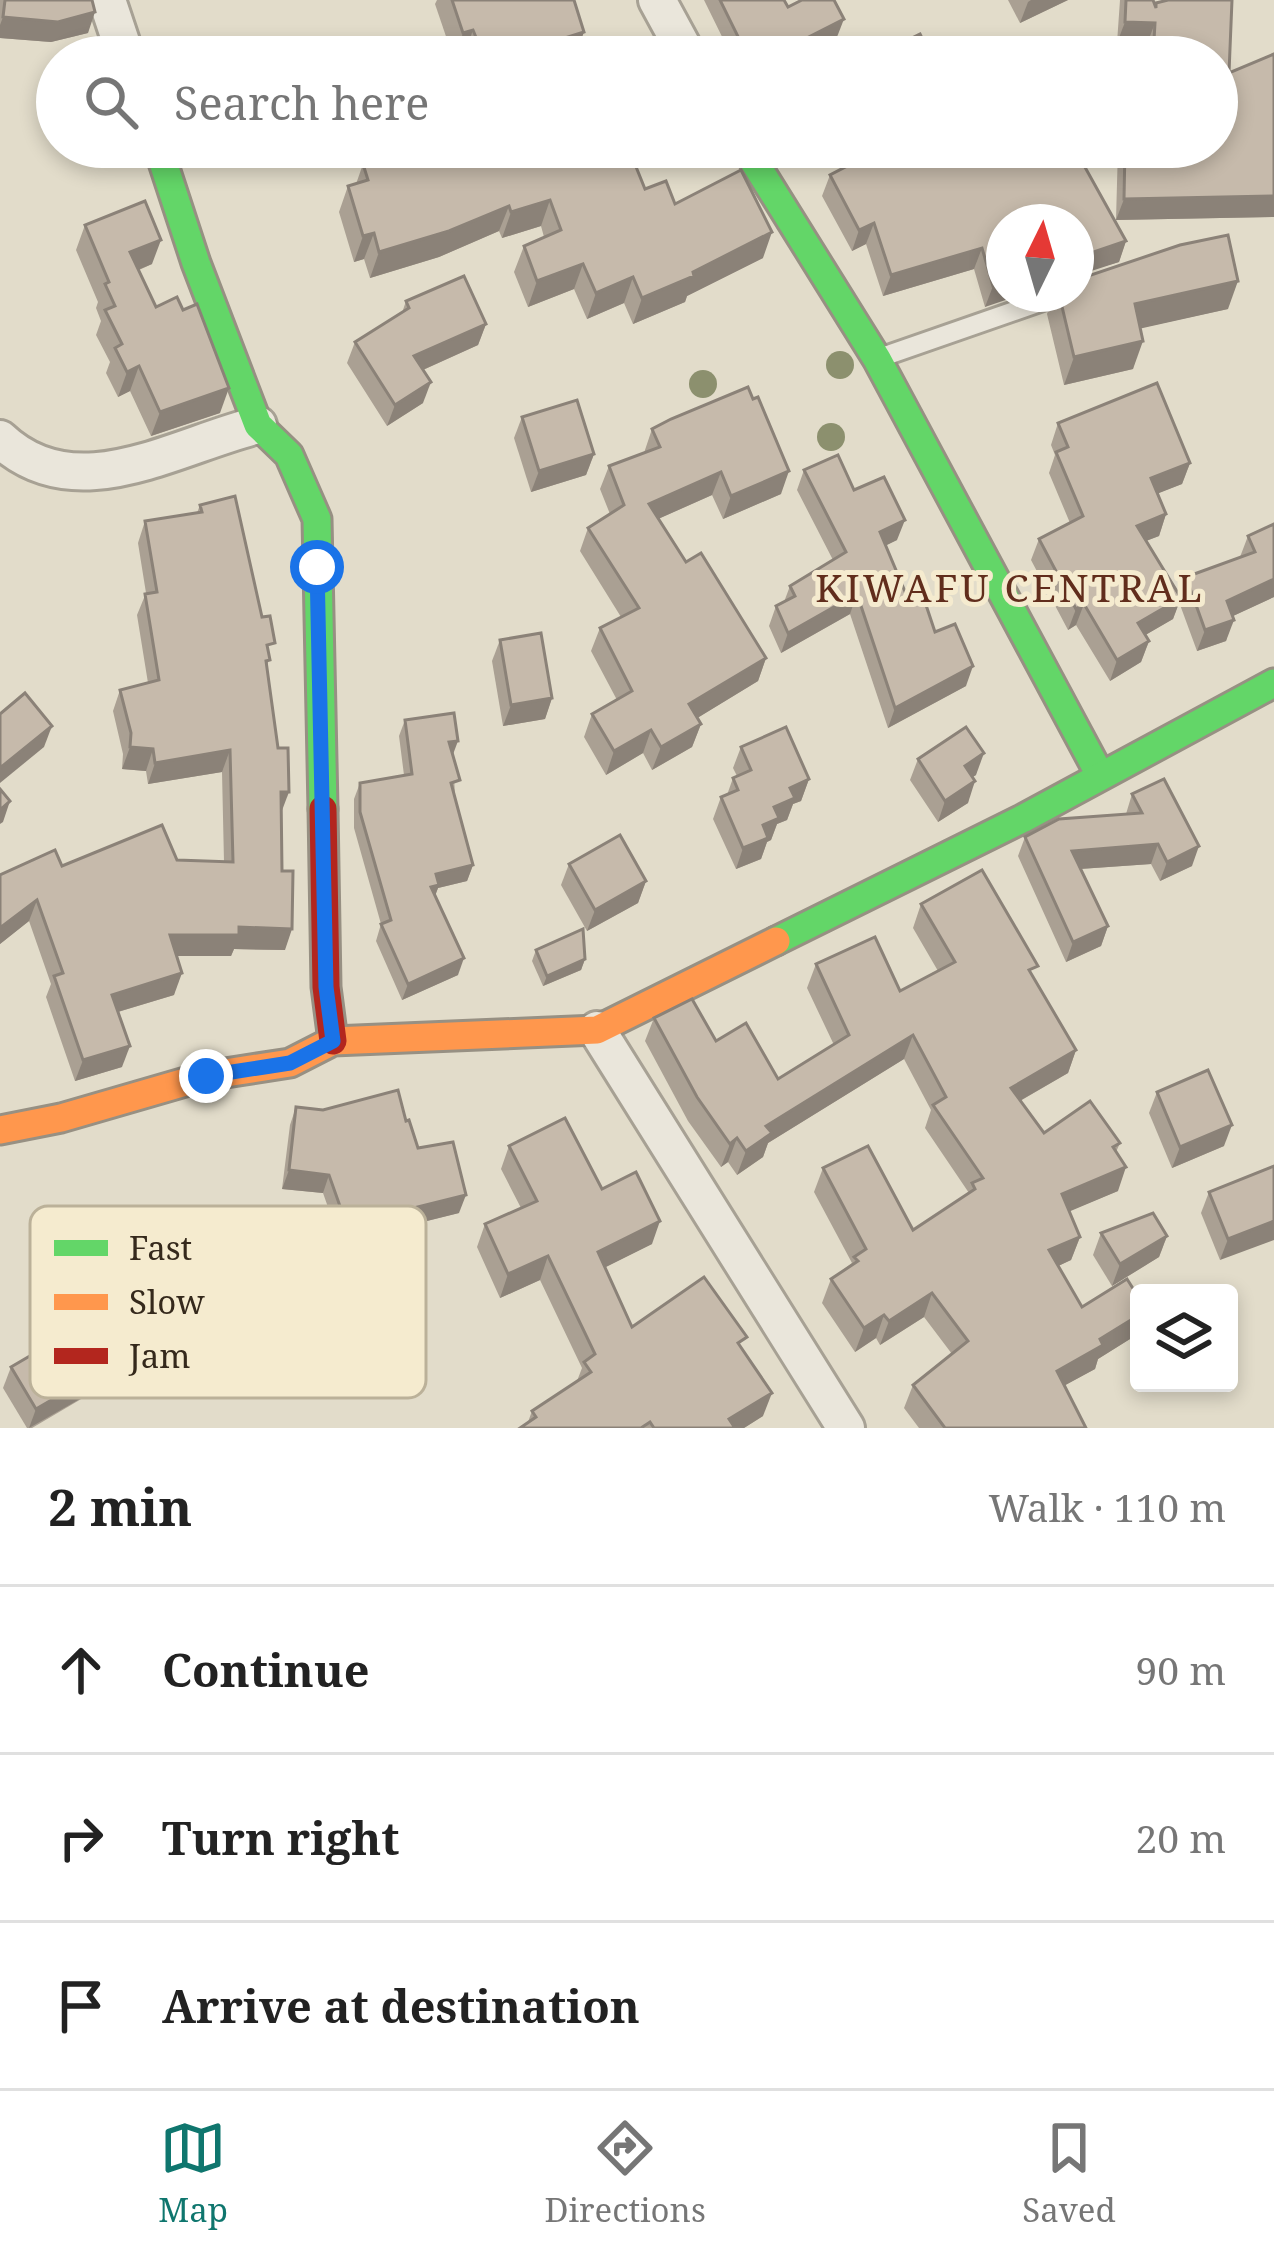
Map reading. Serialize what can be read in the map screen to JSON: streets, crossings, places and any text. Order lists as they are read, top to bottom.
{
  "districts": ["KIWAFU CENTRAL"],
  "legend": ["Fast", "Slow", "Jam"],
  "north": "top",
  "page": {
    "search": "Search here",
    "heading": ["2 min", "Walk · 110 m"],
    "list": [
      ["Continue", "90 m"],
      ["Turn right", "20 m"],
      "Arrive at destination"
    ],
    "nav": ["Map", "Directions", "Saved"]
  }
}
